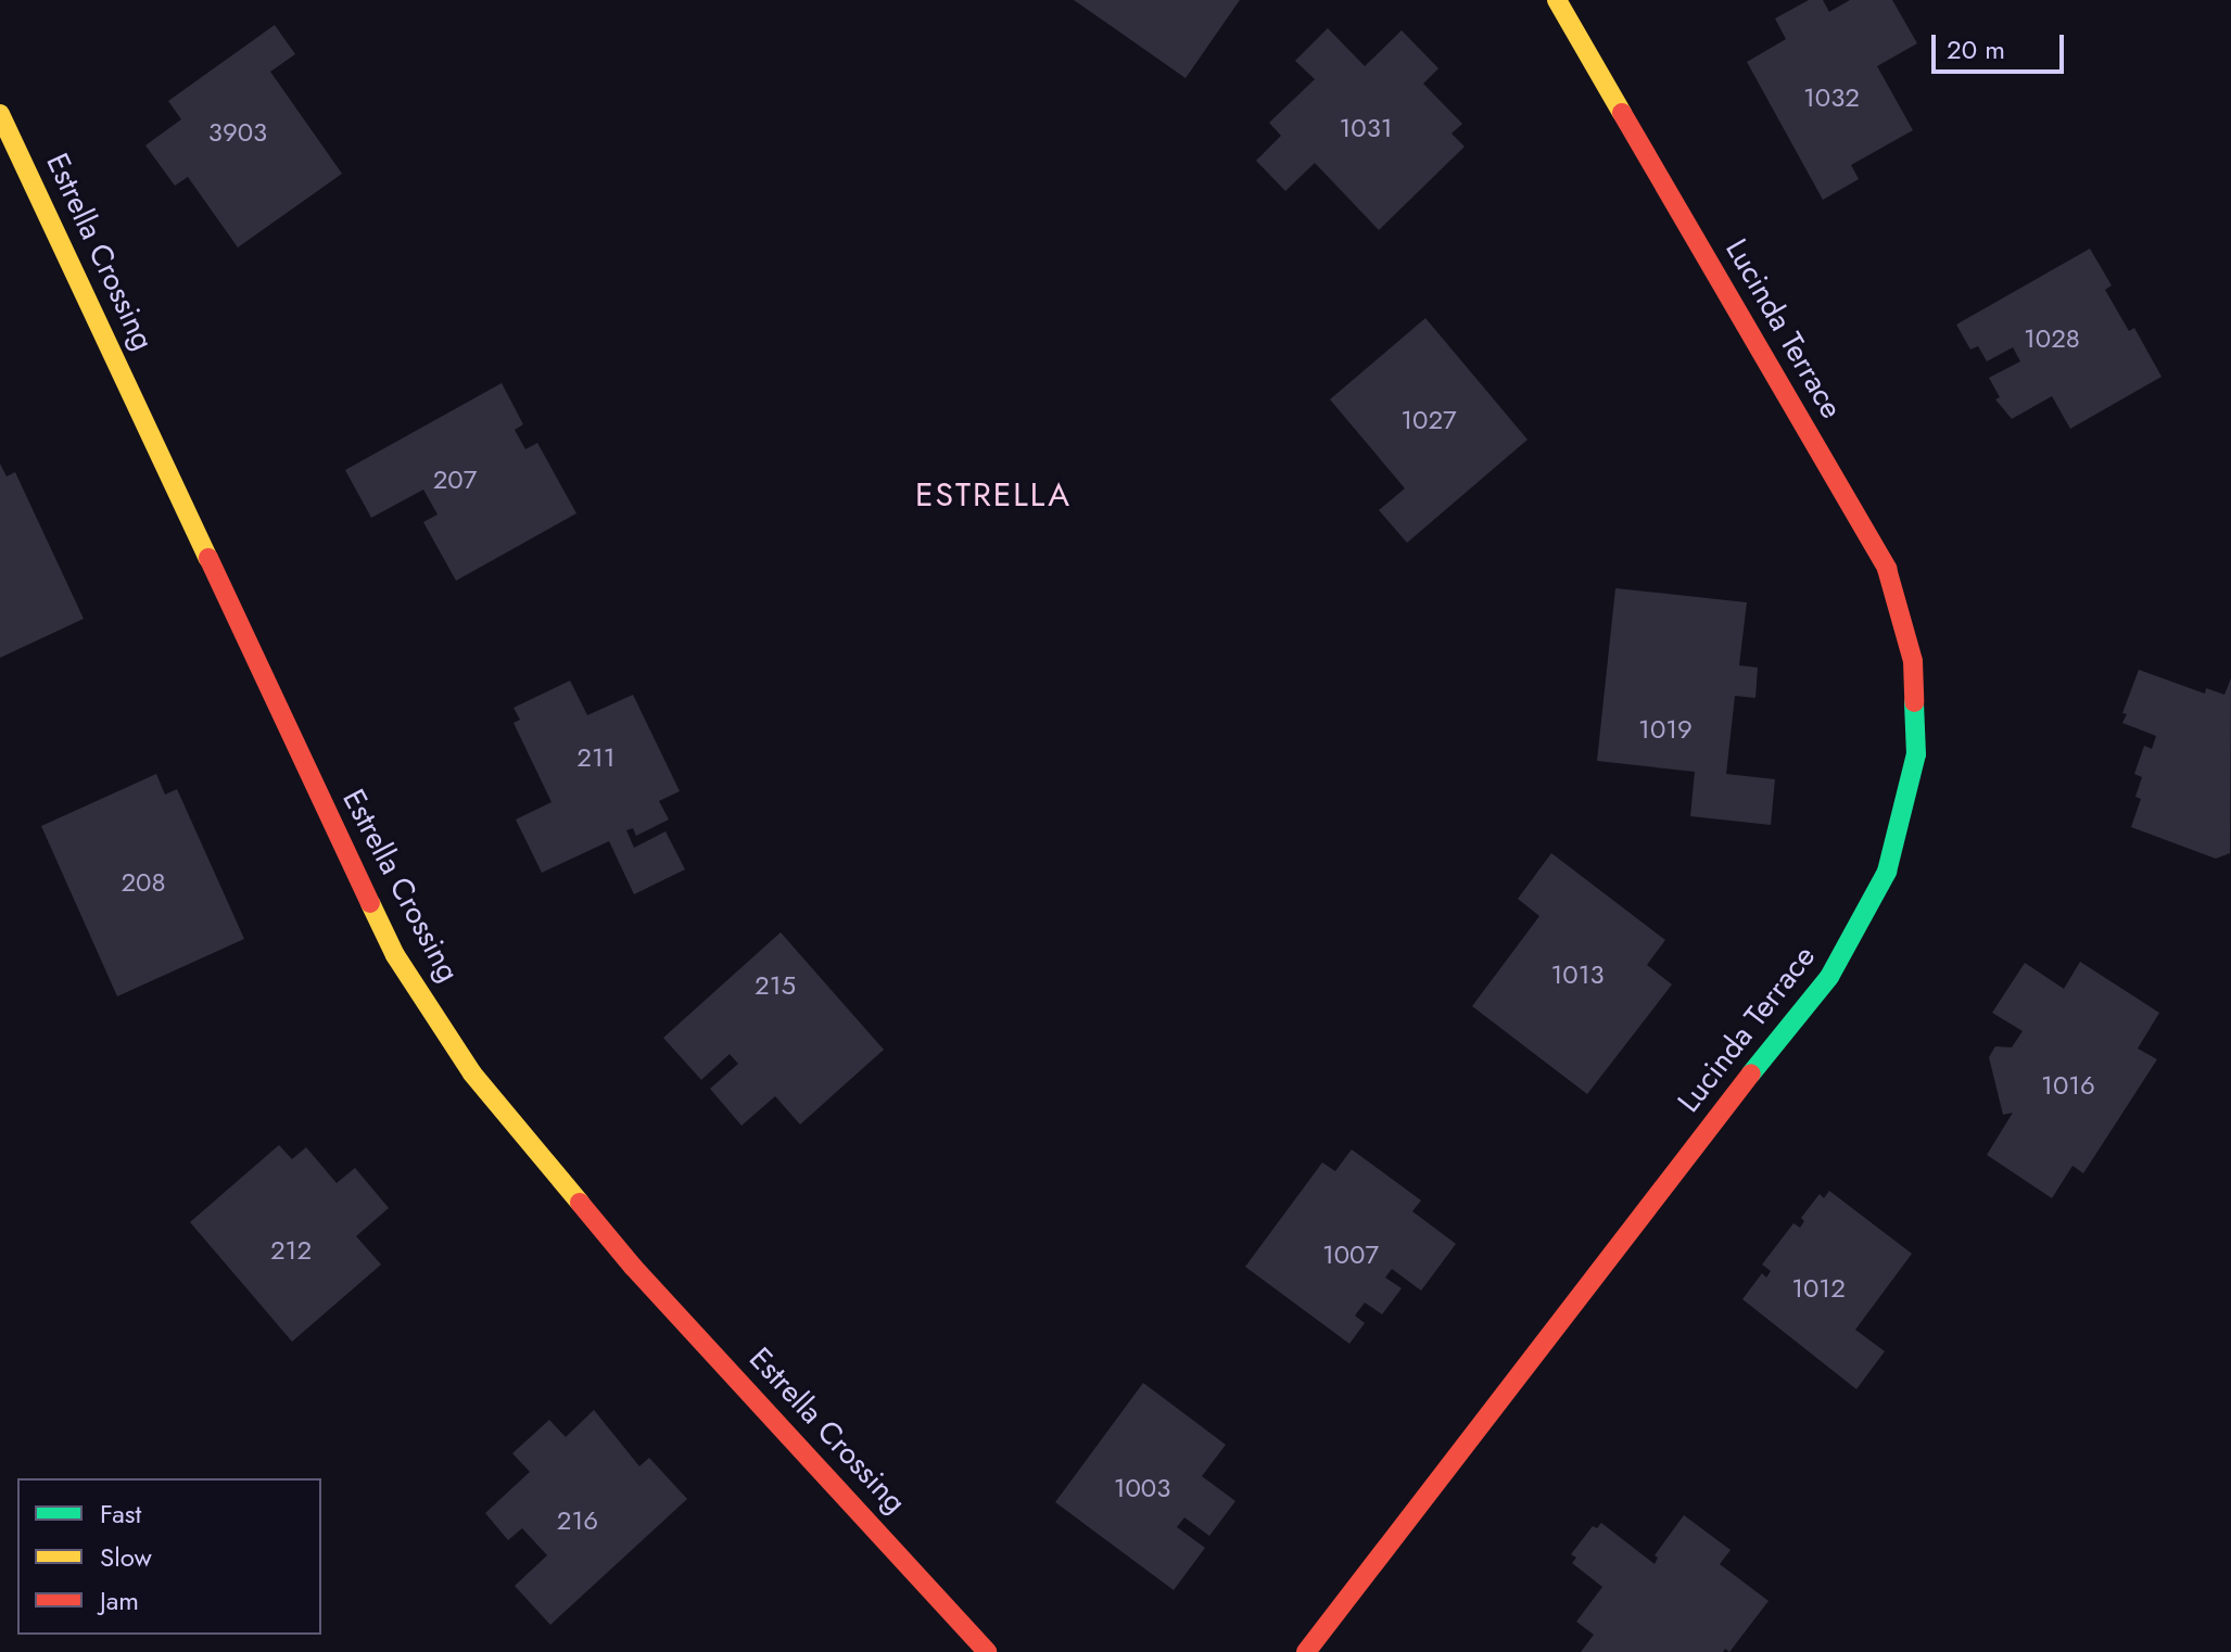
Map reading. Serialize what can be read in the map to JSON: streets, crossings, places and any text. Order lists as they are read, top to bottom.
{
  "streets": {
    "street": ["Estrella Crossing", "Lucinda Terrace"]
  },
  "districts": ["ESTRELLA"],
  "house_numbers": [
    "1032",
    "1031",
    "3903",
    "1028",
    "1027",
    "207",
    "1019",
    "211",
    "208",
    "1013",
    "215",
    "1016",
    "212",
    "1007",
    "1012",
    "1003",
    "216"
  ],
  "legend": ["Fast", "Slow", "Jam"],
  "scale_bar": "20 m"
}
